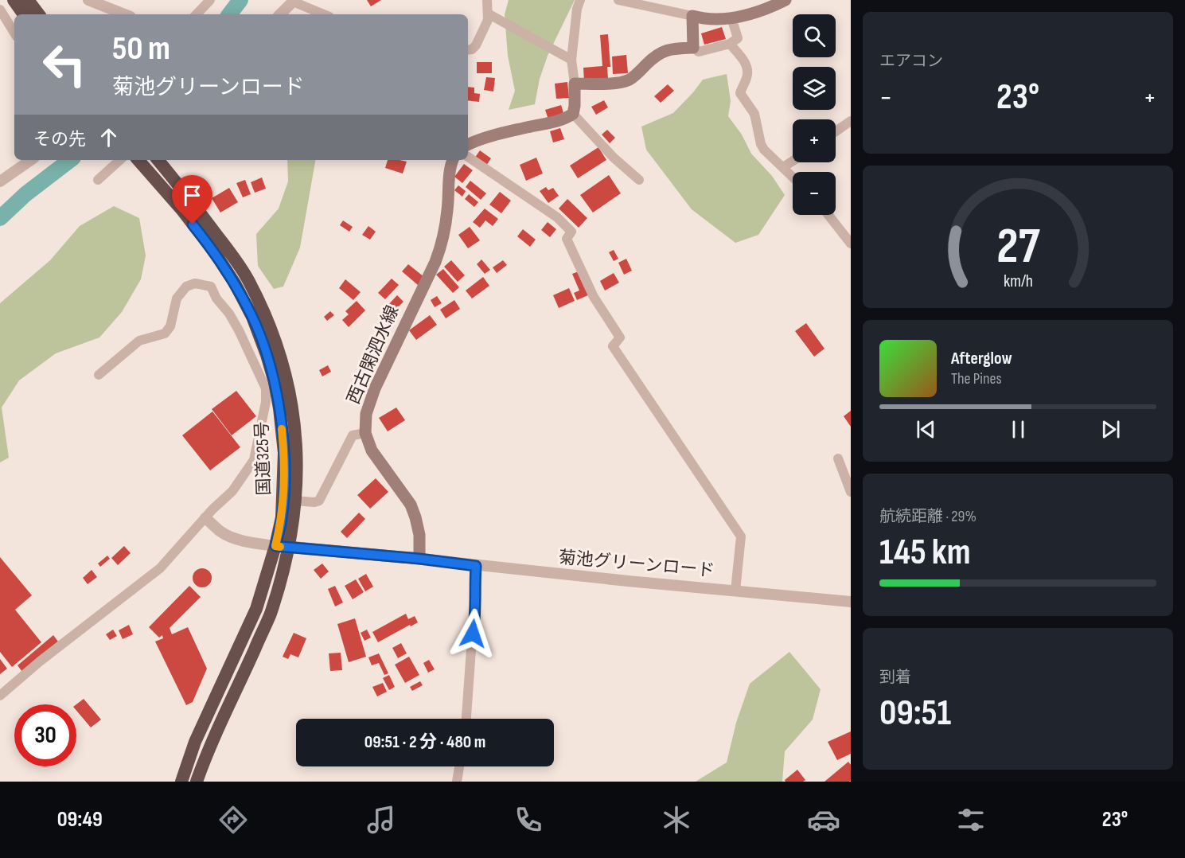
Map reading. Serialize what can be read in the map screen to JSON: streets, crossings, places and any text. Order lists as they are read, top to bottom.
{
  "streets": {
    "highway": ["国道325号"],
    "main road": ["西古閑泗水線"],
    "street": ["菊池グリーンロード"]
  },
  "crossings": [
    ["西古閑泗水線", "菊池グリーンロード"]
  ],
  "page": {
    "tile": [
      "エアコン",
      ["航続距離 · 29%", "145 km"],
      ["到着", "09:51"]
    ],
    "map_buttons": ["+", "−"],
    "turn": ["50 m", "菊池グリーンロード"],
    "heat": ["−", "23°", "+"],
    "then": "その先",
    "song": ["Afterglow", "The Pines"],
    "limit": "30",
    "trip": "09:51 · 2 分 · 480 m",
    "tabs": ["09:49", "23°"],
    "gauge": ["27", "km/h"]
  }
}
